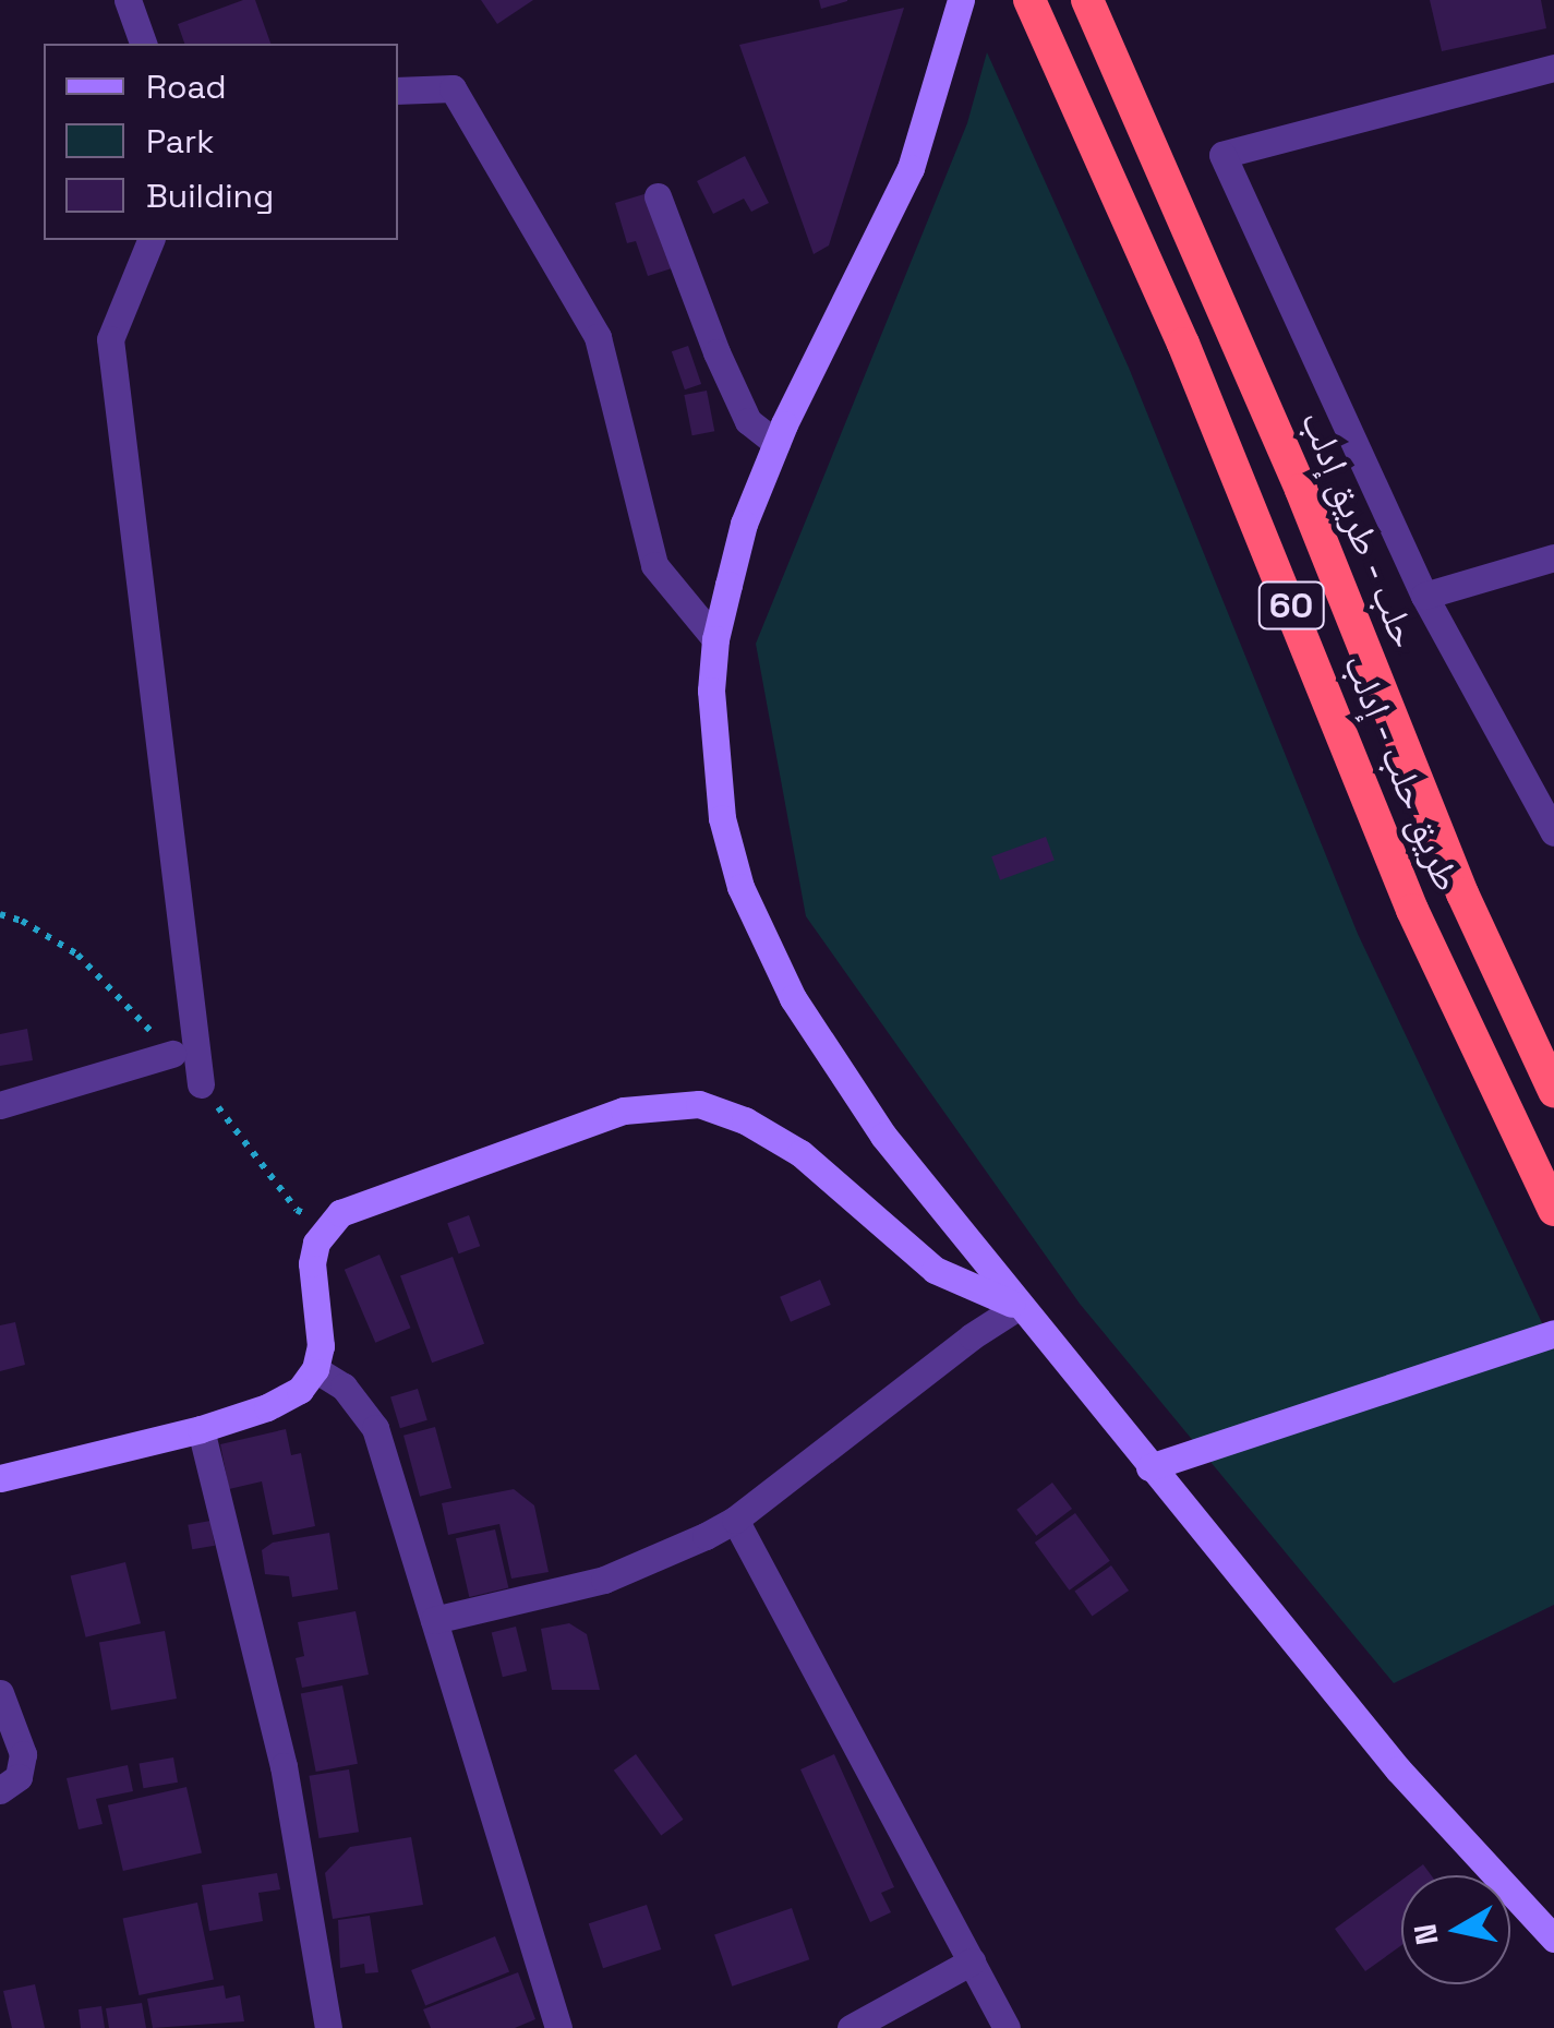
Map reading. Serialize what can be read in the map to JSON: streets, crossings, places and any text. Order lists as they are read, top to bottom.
{
  "streets": {
    "highway": ["حلب - طريق إدلب", "60", "طريق حلب - إدلب"]
  },
  "legend": ["Road", "Park", "Building"],
  "north": "left"
}
